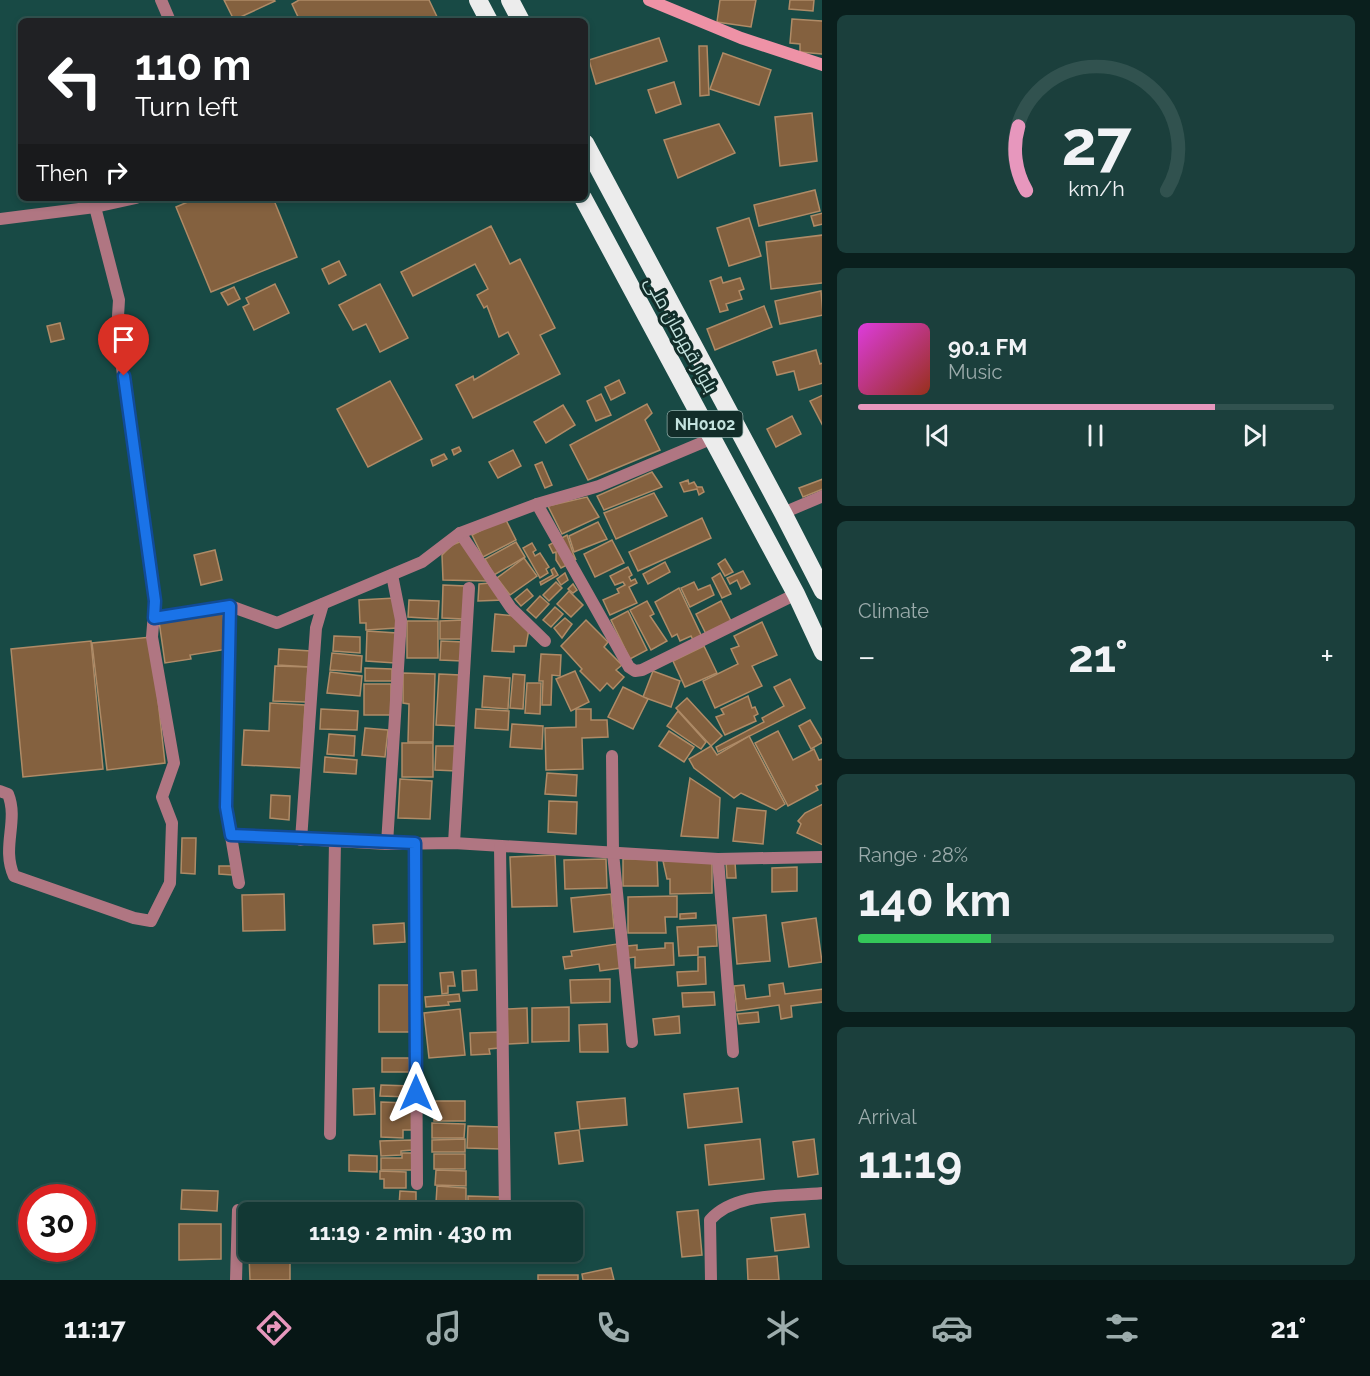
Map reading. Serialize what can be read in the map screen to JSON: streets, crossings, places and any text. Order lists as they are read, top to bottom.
{
  "streets": {
    "highway": ["بلوار قهرمان ملی", "NH0102"]
  },
  "page": {
    "turn": ["110 m", "Turn left"],
    "then": "Then",
    "song": ["90.1 FM", "Music"],
    "tile": [
      "Climate",
      ["Range · 28%", "140 km"],
      ["Arrival", "11:19"]
    ],
    "heat": ["−", "21°", "+"],
    "limit": "30",
    "trip": "11:19 · 2 min · 430 m",
    "tabs": ["11:17", "21°"],
    "gauge": ["27", "km/h"]
  }
}
